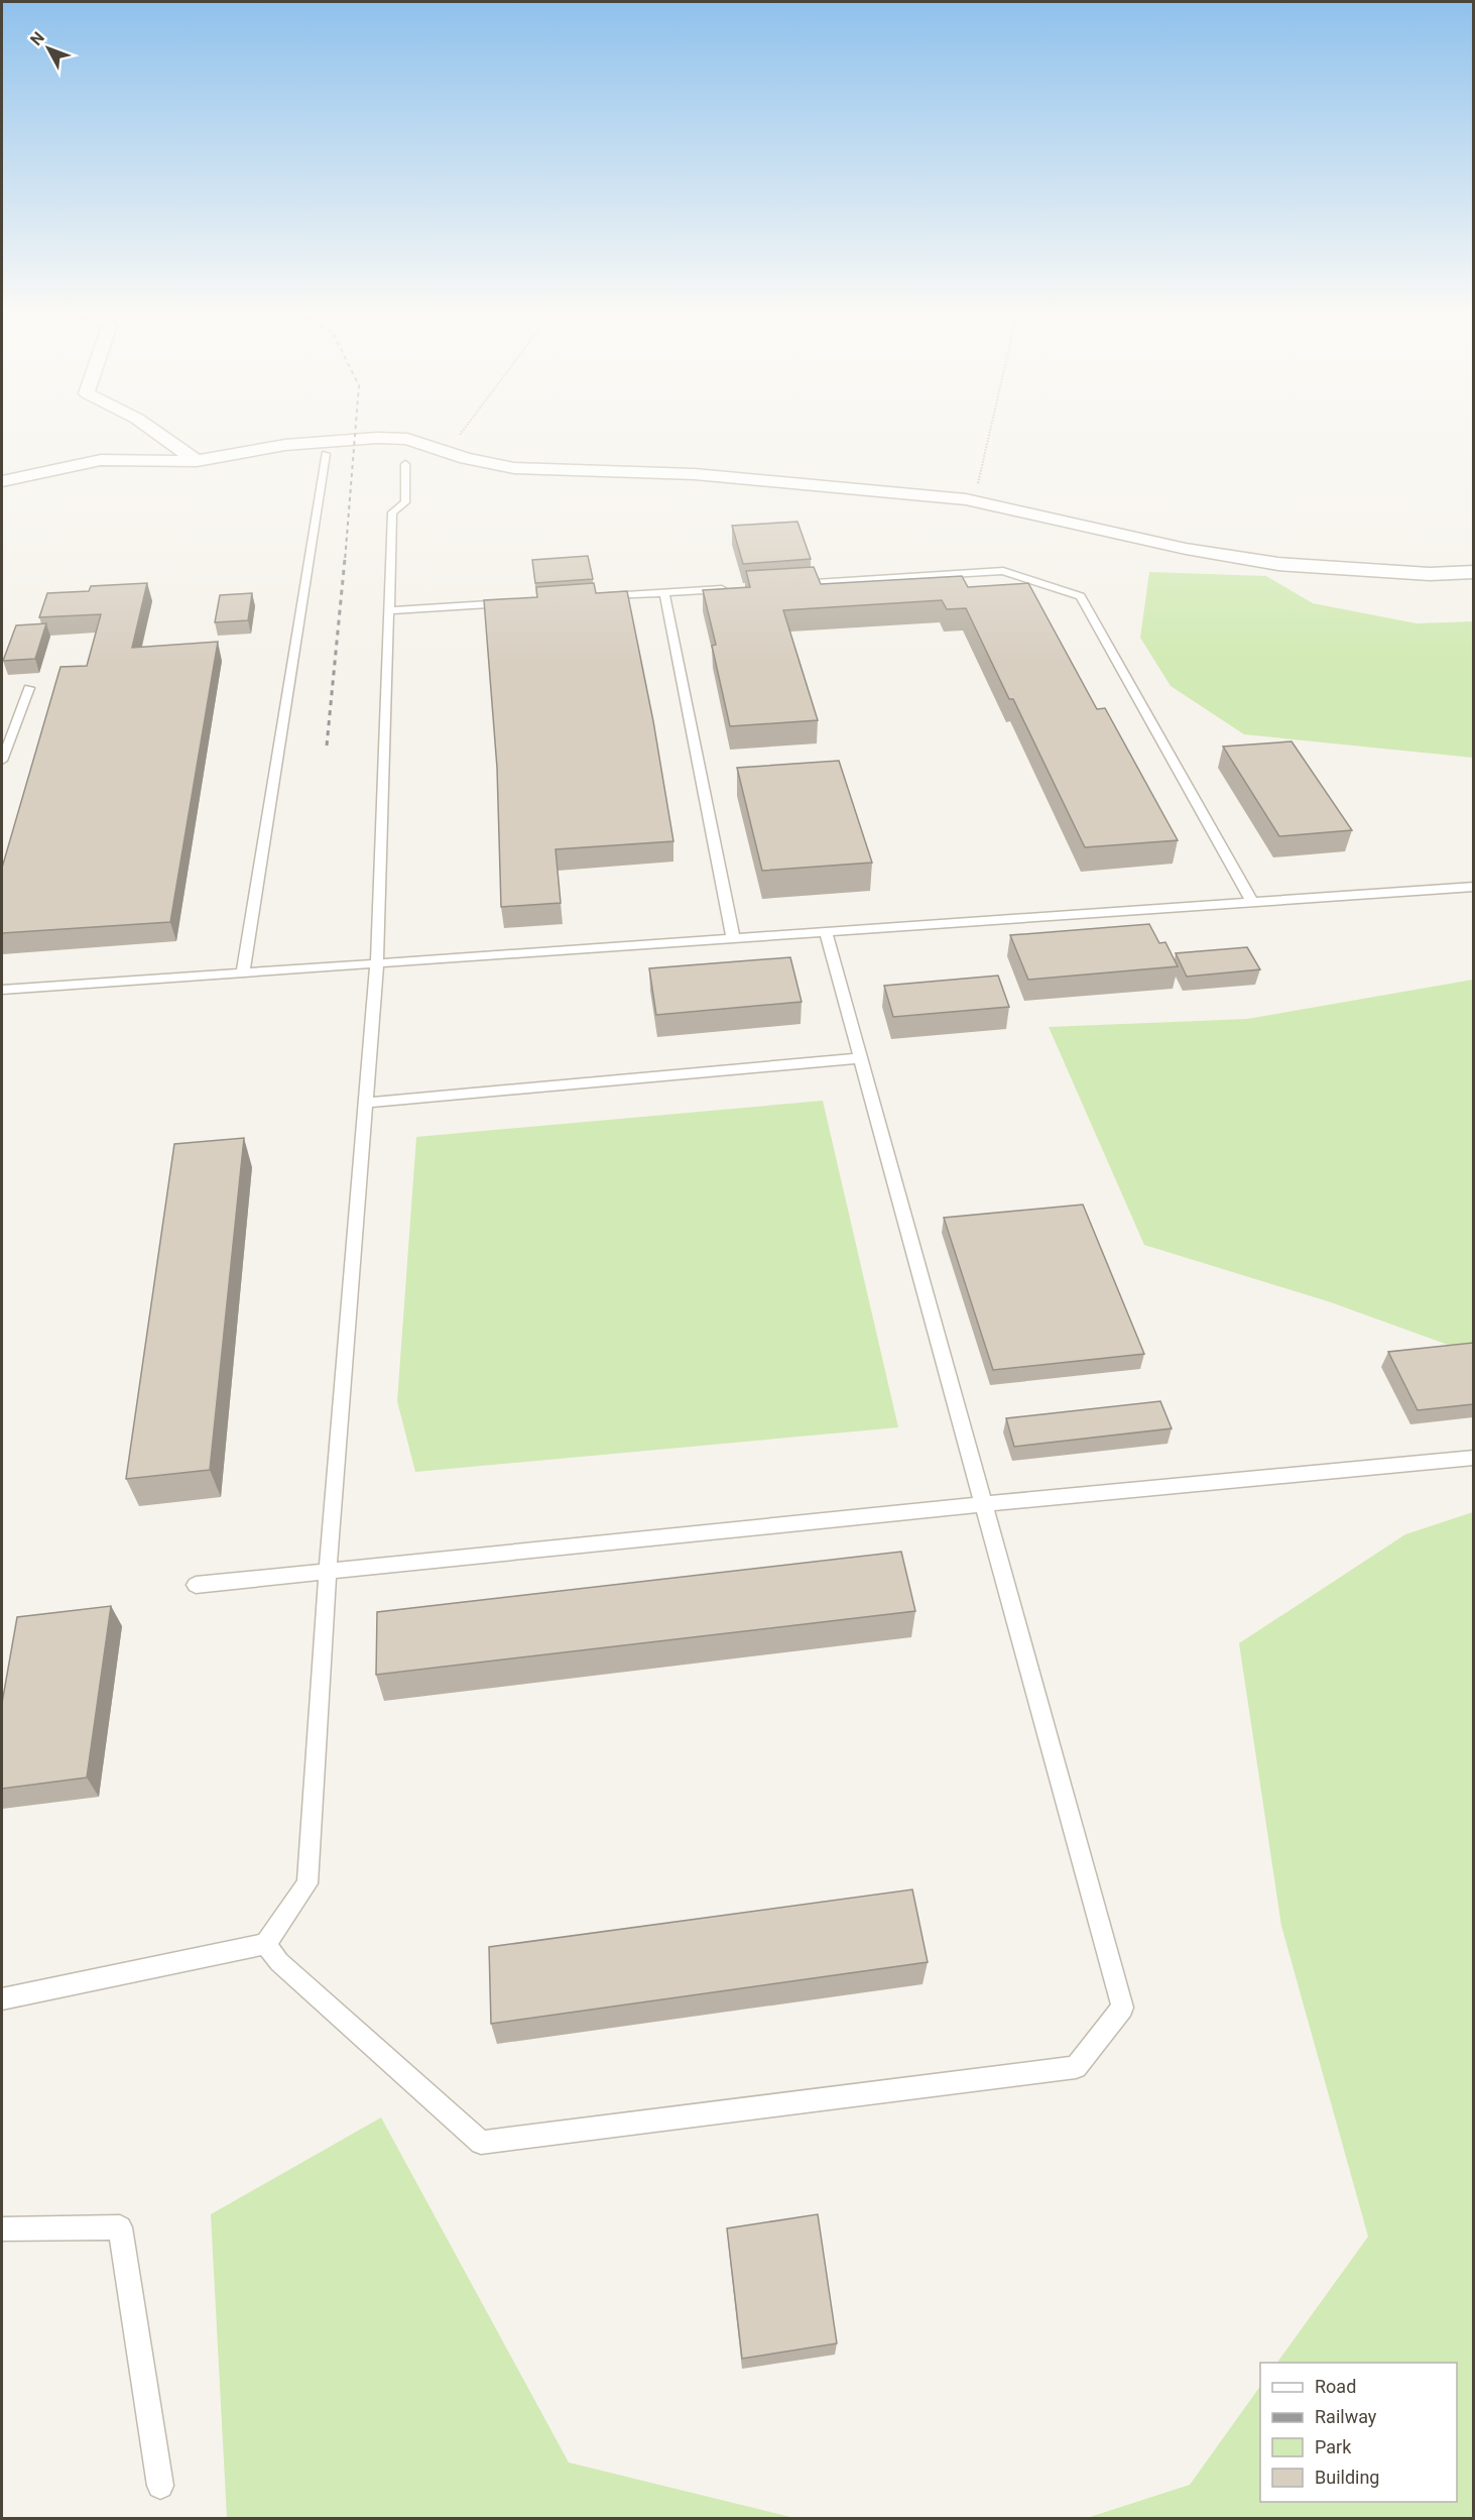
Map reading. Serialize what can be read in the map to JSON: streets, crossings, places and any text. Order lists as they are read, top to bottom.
{
  "legend": [
    "Road",
    "Railway",
    "Park",
    "Building"
  ],
  "north": "top left"
}
